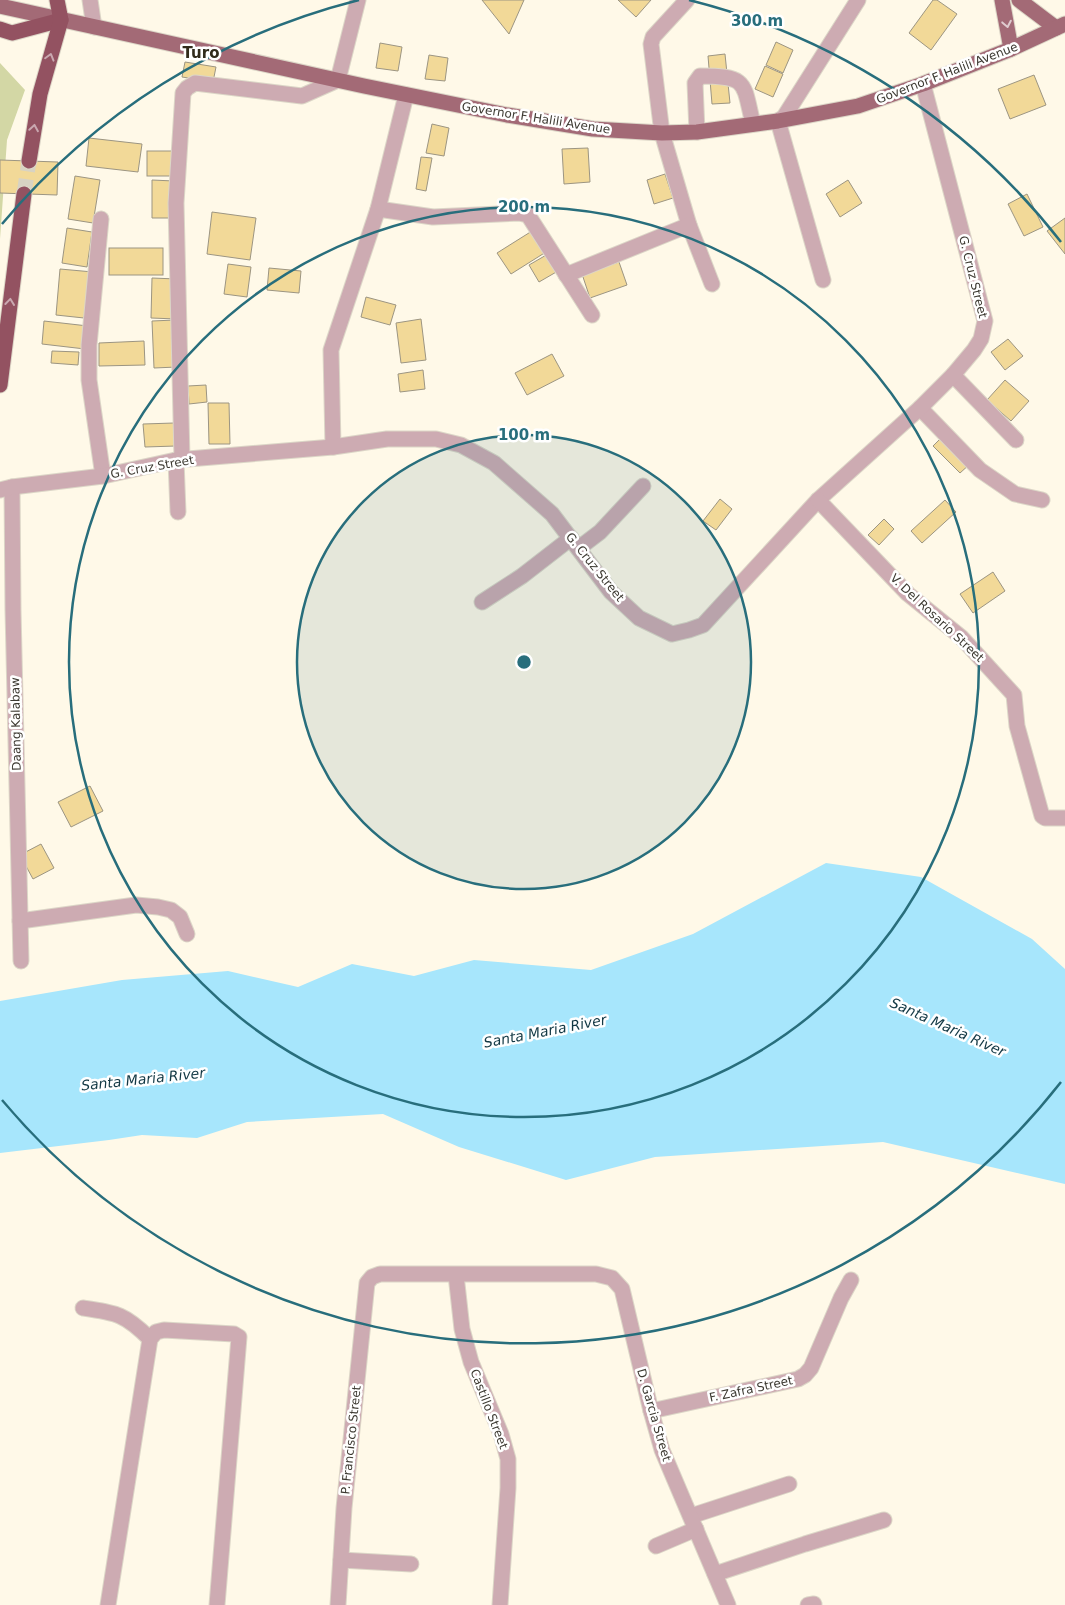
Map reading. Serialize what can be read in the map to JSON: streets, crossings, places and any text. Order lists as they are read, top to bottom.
{
  "streets": {
    "main road": ["Governor F. Halili Avenue"],
    "street": [
      "G. Cruz Street",
      "V. Del Rosario Street",
      "Daang Kalabaw",
      "F. Zafra Street",
      "Castillo Street",
      "D. Garcia Street",
      "P. Francisco Street"
    ]
  },
  "crossings": [
    ["Governor F. Halili Avenue", "G. Cruz Street"],
    ["G. Cruz Street", "V. Del Rosario Street"],
    ["G. Cruz Street", "Daang Kalabaw"],
    ["F. Zafra Street", "D. Garcia Street"],
    ["Castillo Street", "D. Garcia Street"],
    ["Castillo Street", "P. Francisco Street"],
    ["D. Garcia Street", "P. Francisco Street"]
  ],
  "districts": ["Turo"],
  "water": ["Santa Maria River"],
  "rings": ["300 m", "200 m", "100 m"]
}
